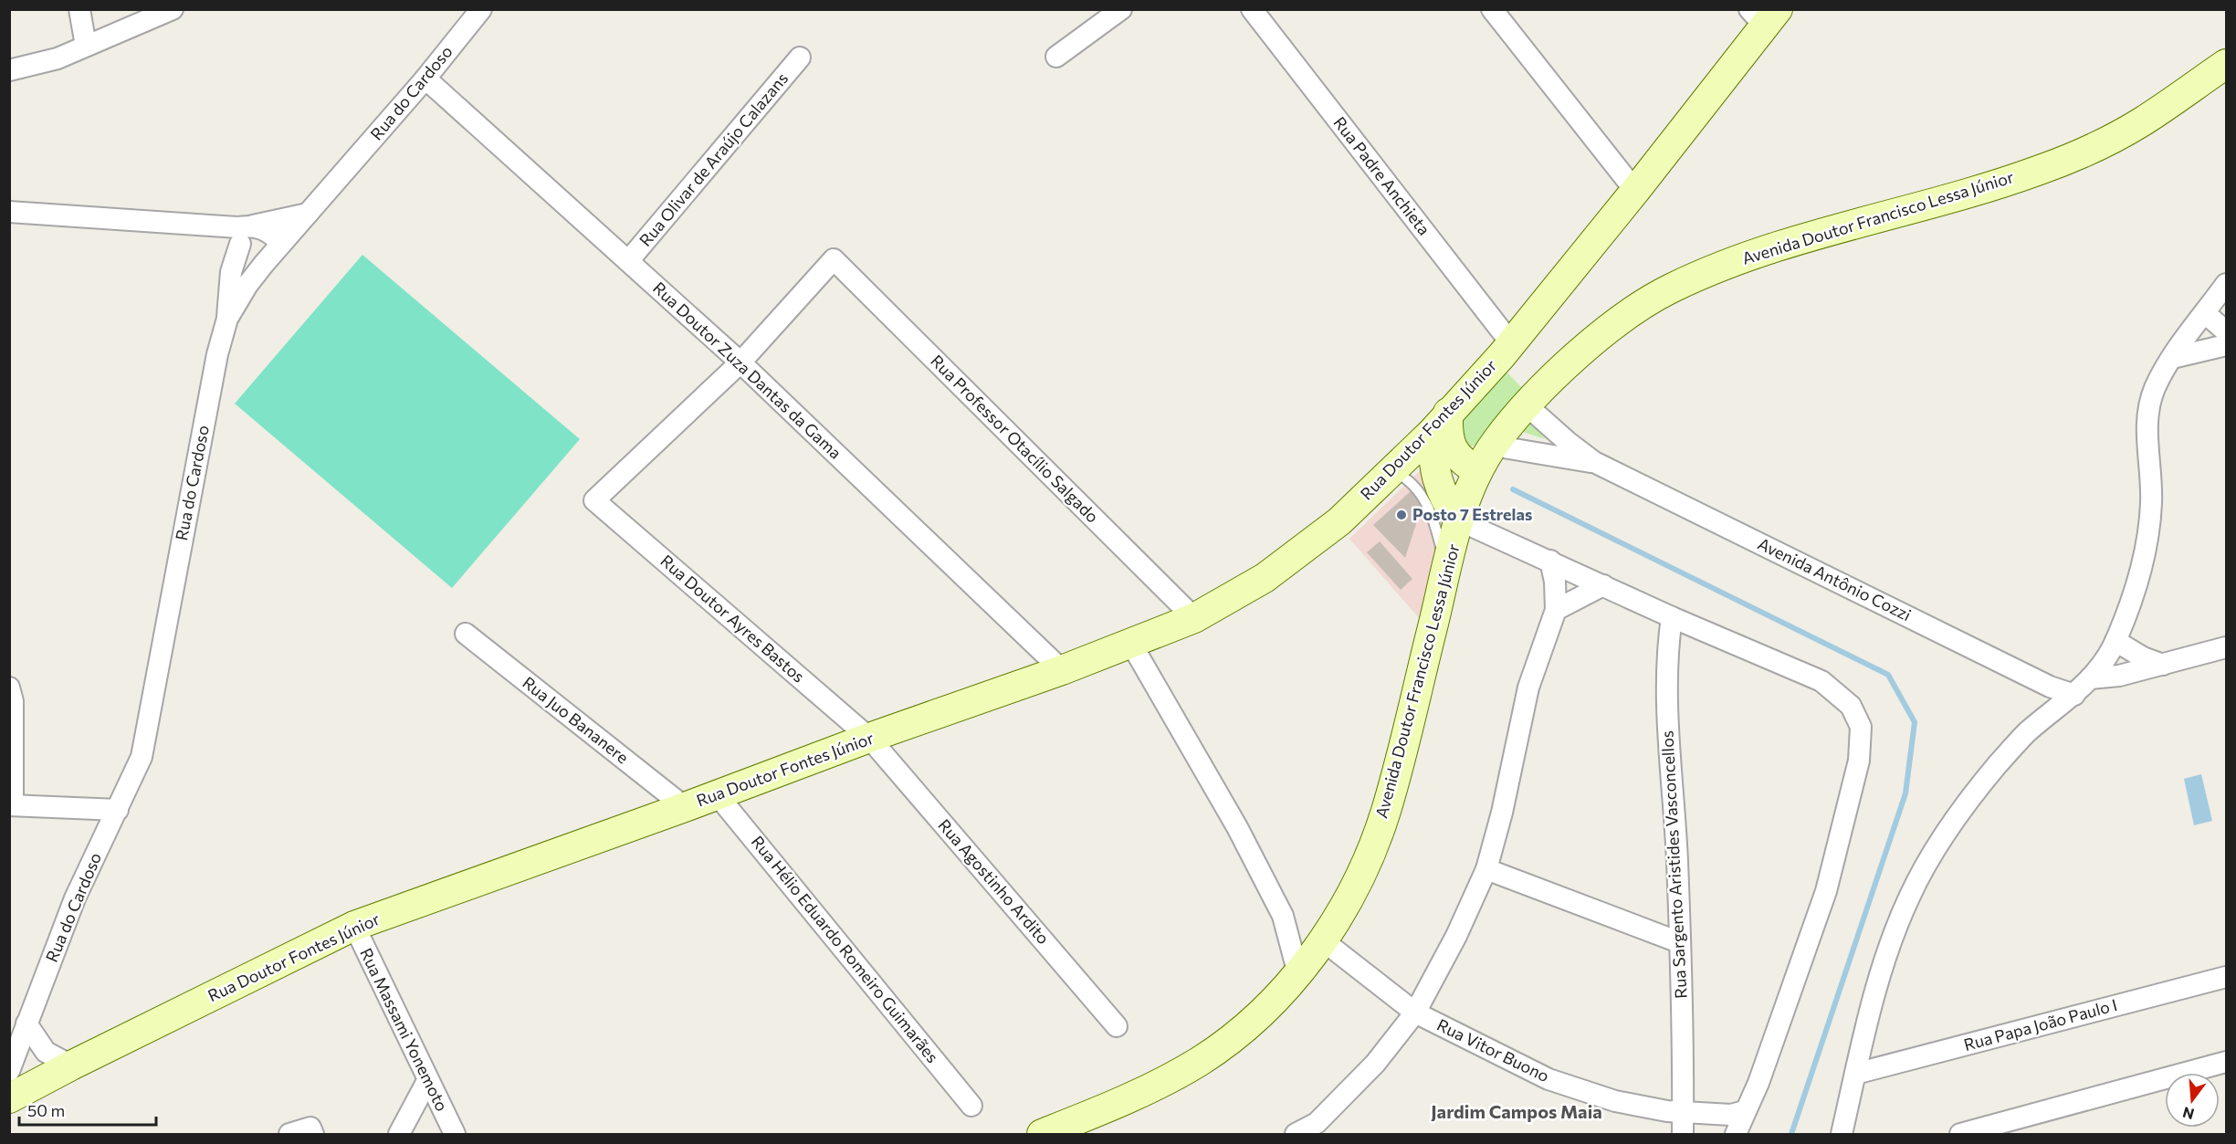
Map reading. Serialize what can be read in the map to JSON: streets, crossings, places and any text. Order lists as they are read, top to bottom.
{
  "streets": {
    "street": [
      "Rua do Cardoso",
      "Rua Olivar de Araújo Calazans",
      "Rua Padre Anchieta",
      "Avenida Doutor Francisco Lessa Júnior",
      "Rua Doutor Zuza Dantas da Gama",
      "Rua Doutor Fontes Júnior",
      "Rua Professor Otacílio Salgado",
      "Avenida Antônio Cozzi",
      "Rua Doutor Ayres Bastos",
      "Rua Juo Bananere",
      "Rua Sargento Aristides Vasconcellos",
      "Rua Agostinho Ardito",
      "Rua Hélio Eduardo Romeiro Guimarães",
      "Rua Papa João Paulo I",
      "Rua Massami Yonemoto",
      "Rua Vitor Buono"
    ]
  },
  "crossings": [
    ["Rua do Cardoso", "Rua Doutor Zuza Dantas da Gama"],
    ["Rua Olivar de Araújo Calazans", "Rua Doutor Zuza Dantas da Gama"],
    ["Rua Padre Anchieta", "Rua Doutor Fontes Júnior"],
    ["Avenida Doutor Francisco Lessa Júnior", "Avenida Antônio Cozzi"],
    ["Avenida Doutor Francisco Lessa Júnior", "Rua Vitor Buono"],
    ["Rua Doutor Zuza Dantas da Gama", "Rua Doutor Fontes Júnior"],
    ["Rua Doutor Zuza Dantas da Gama", "Rua Professor Otacílio Salgado"],
    ["Rua Doutor Zuza Dantas da Gama", "Rua Doutor Ayres Bastos"],
    ["Rua Doutor Fontes Júnior", "Rua Professor Otacílio Salgado"],
    ["Rua Doutor Fontes Júnior", "Rua Doutor Ayres Bastos"],
    ["Rua Doutor Fontes Júnior", "Rua Juo Bananere"],
    ["Rua Doutor Fontes Júnior", "Rua Agostinho Ardito"],
    ["Rua Doutor Fontes Júnior", "Rua Hélio Eduardo Romeiro Guimarães"],
    ["Rua Doutor Fontes Júnior", "Rua Massami Yonemoto"],
    ["Rua Professor Otacílio Salgado", "Rua Doutor Ayres Bastos"],
    ["Rua Doutor Ayres Bastos", "Rua Agostinho Ardito"],
    ["Rua Sargento Aristides Vasconcellos", "Rua Vitor Buono"]
  ],
  "districts": ["Jardim Campos Maia"],
  "places": ["Posto 7 Estrelas"],
  "scale_bar": "50 m",
  "north": "bottom"
}
